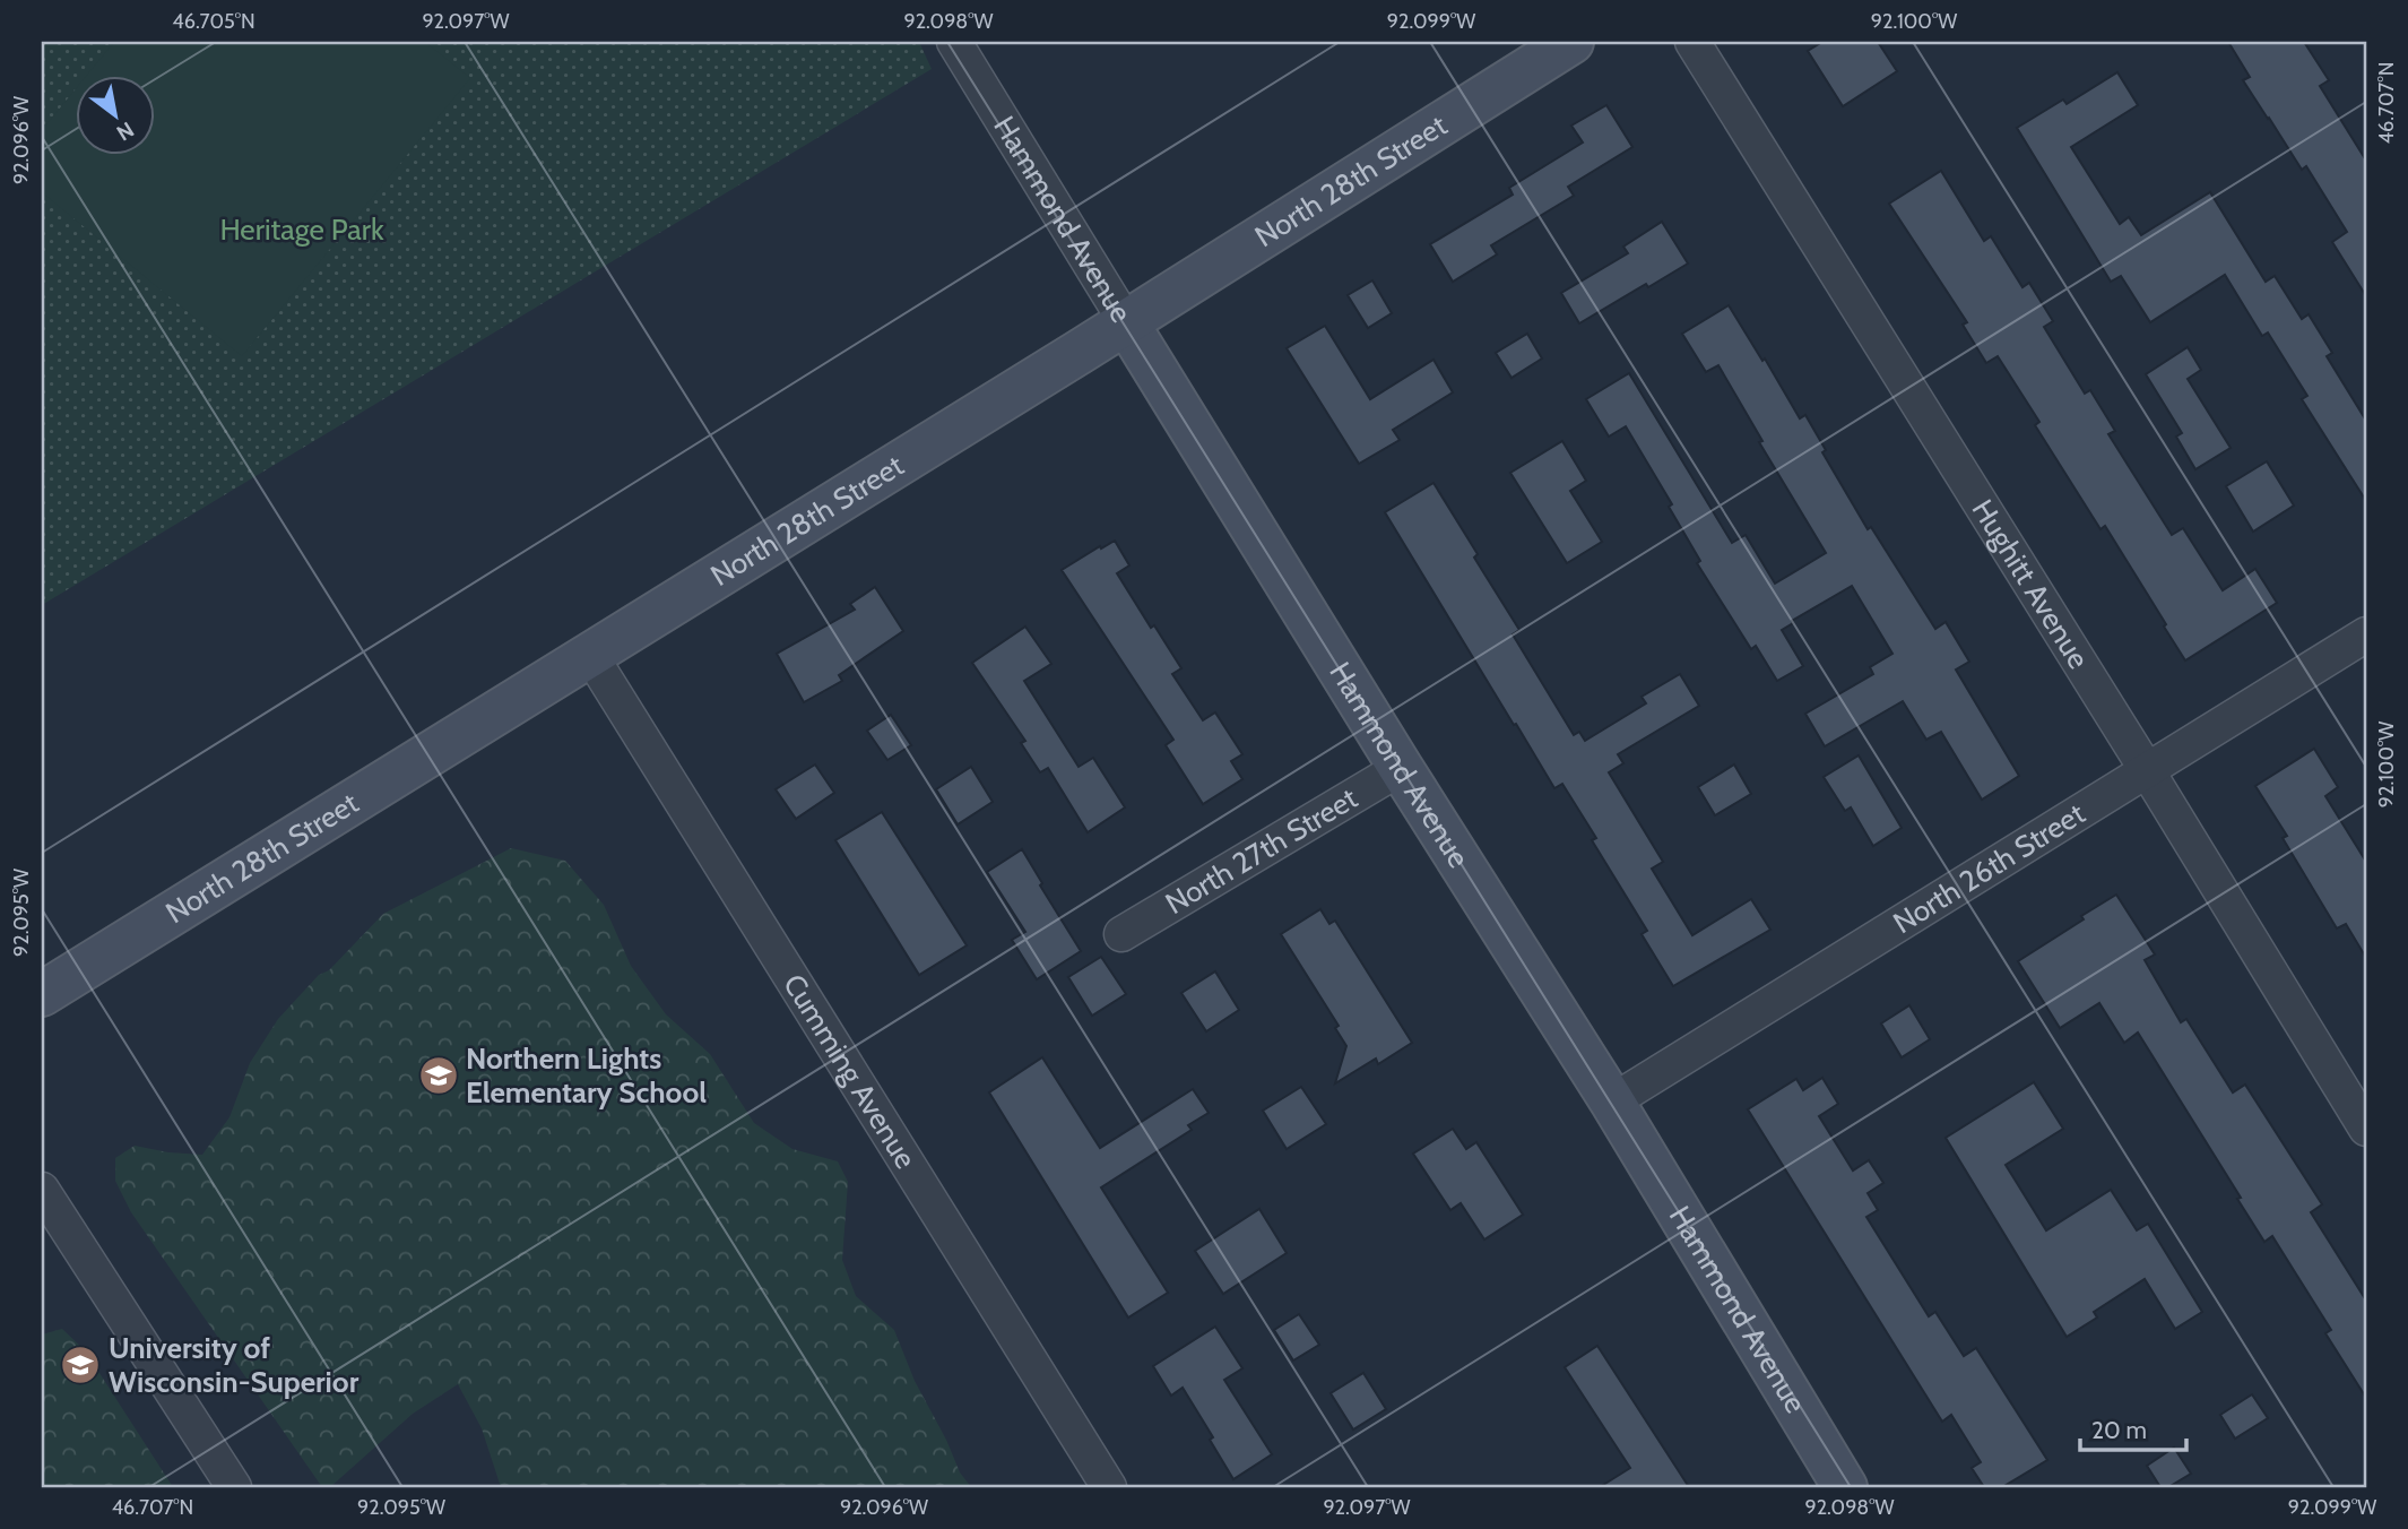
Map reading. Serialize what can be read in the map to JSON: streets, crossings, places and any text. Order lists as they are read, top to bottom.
{
  "streets": {
    "main road": ["North 28th Street", "Hammond Avenue"],
    "street": [
      "Hughitt Avenue",
      "North 27th Street",
      "North 26th Street",
      "Cumming Avenue"
    ]
  },
  "crossings": [
    ["North 28th Street", "Hammond Avenue"],
    ["North 28th Street", "Cumming Avenue"],
    ["Hammond Avenue", "North 27th Street"],
    ["Hammond Avenue", "North 26th Street"],
    ["Hughitt Avenue", "North 26th Street"]
  ],
  "parks": ["Heritage Park"],
  "places": {
    "school or university": ["Northern Lights Elementary School", "University of Wisconsin-Superior"]
  },
  "scale_bar": "20 m",
  "north": "bottom right",
  "coordinates": [
    "46.705°N",
    "92.097°W",
    "92.098°W",
    "92.099°W",
    "92.100°W",
    "46.707°N",
    "92.096°W",
    "92.095°W"
  ]
}
